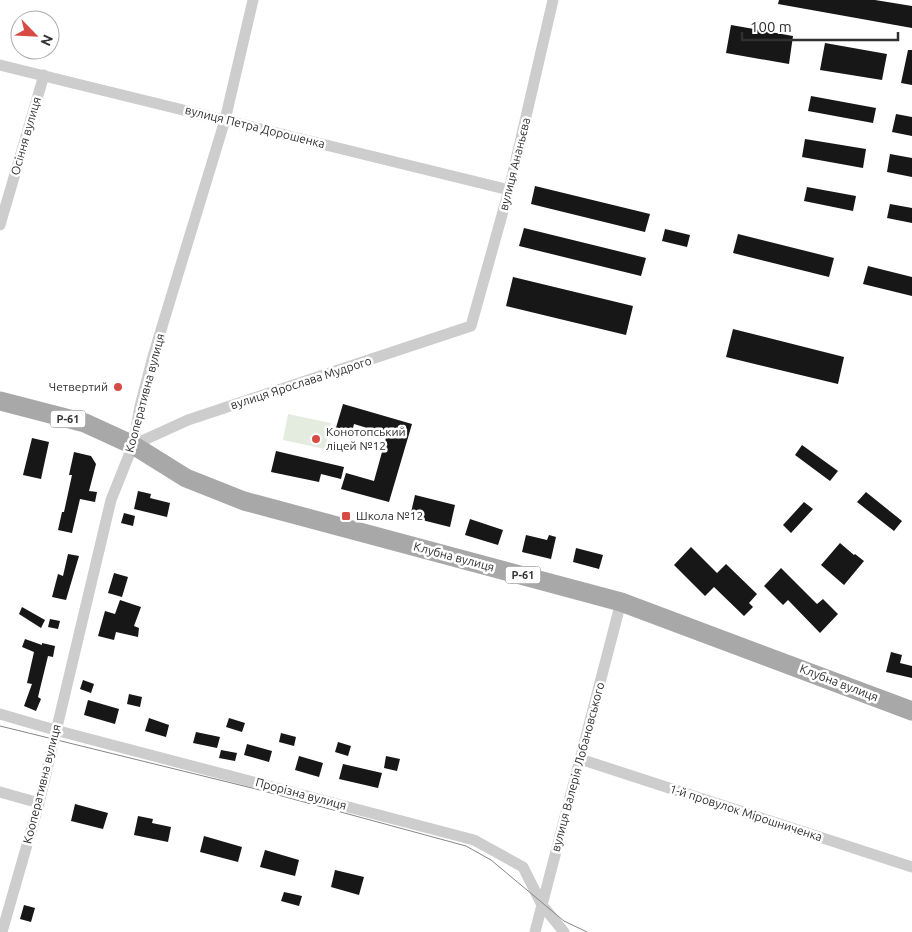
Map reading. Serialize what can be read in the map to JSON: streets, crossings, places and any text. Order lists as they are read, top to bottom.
{
  "streets": {
    "main road": ["Р-61", "Клубна вулиця"],
    "street": [
      "вулиця Петра Дорошенка",
      "Осіння вулиця",
      "вулиця Ананьєва",
      "вулиця Ярослава Мудрого",
      "Кооперативна вулиця",
      "вулиця Валерія Лобановського",
      "Прорізна вулиця",
      "1-й провулок Мірошниченка"
    ]
  },
  "crossings": [
    ["вулиця Петра Дорошенка", "Осіння вулиця"],
    ["вулиця Петра Дорошенка", "вулиця Ананьєва"],
    ["вулиця Петра Дорошенка", "Кооперативна вулиця"],
    ["вулиця Ананьєва", "вулиця Ярослава Мудрого"],
    ["вулиця Ярослава Мудрого", "Кооперативна вулиця"],
    ["вулиця Ярослава Мудрого", "Клубна вулиця"],
    ["Кооперативна вулиця", "Клубна вулиця"],
    ["Кооперативна вулиця", "Прорізна вулиця"],
    ["Клубна вулиця", "вулиця Валерія Лобановського"],
    ["вулиця Валерія Лобановського", "Прорізна вулиця"],
    ["вулиця Валерія Лобановського", "1-й провулок Мірошниченка"]
  ],
  "places": {
    "other": ["Четвертий", "Конотопський ліцей №12"],
    "transit": ["Школа №12"]
  },
  "scale_bar": "100 m",
  "north": "bottom right"
}
